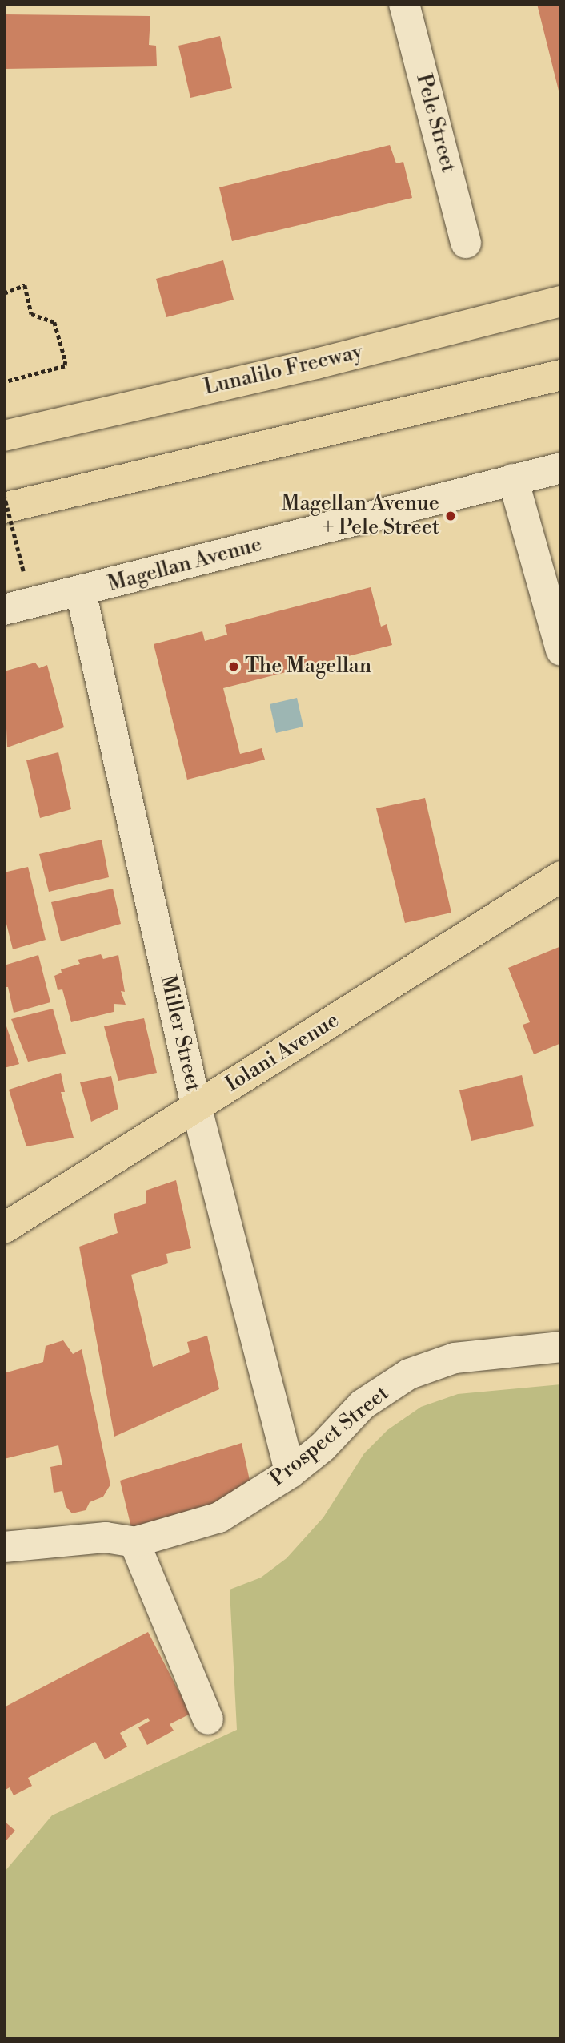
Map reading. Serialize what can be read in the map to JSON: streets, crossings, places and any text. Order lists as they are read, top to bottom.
{
  "streets": {
    "main road": ["Lunalilo Freeway", "Iolani Avenue"],
    "street": [
      "Pele Street",
      "Magellan Avenue",
      "Miller Street",
      "Prospect Street"
    ]
  },
  "crossings": [
    ["Magellan Avenue", "Miller Street"],
    ["Miller Street", "Iolani Avenue"],
    ["Miller Street", "Prospect Street"]
  ],
  "places": ["Magellan Avenue + Pele Street", "The Magellan"]
}
